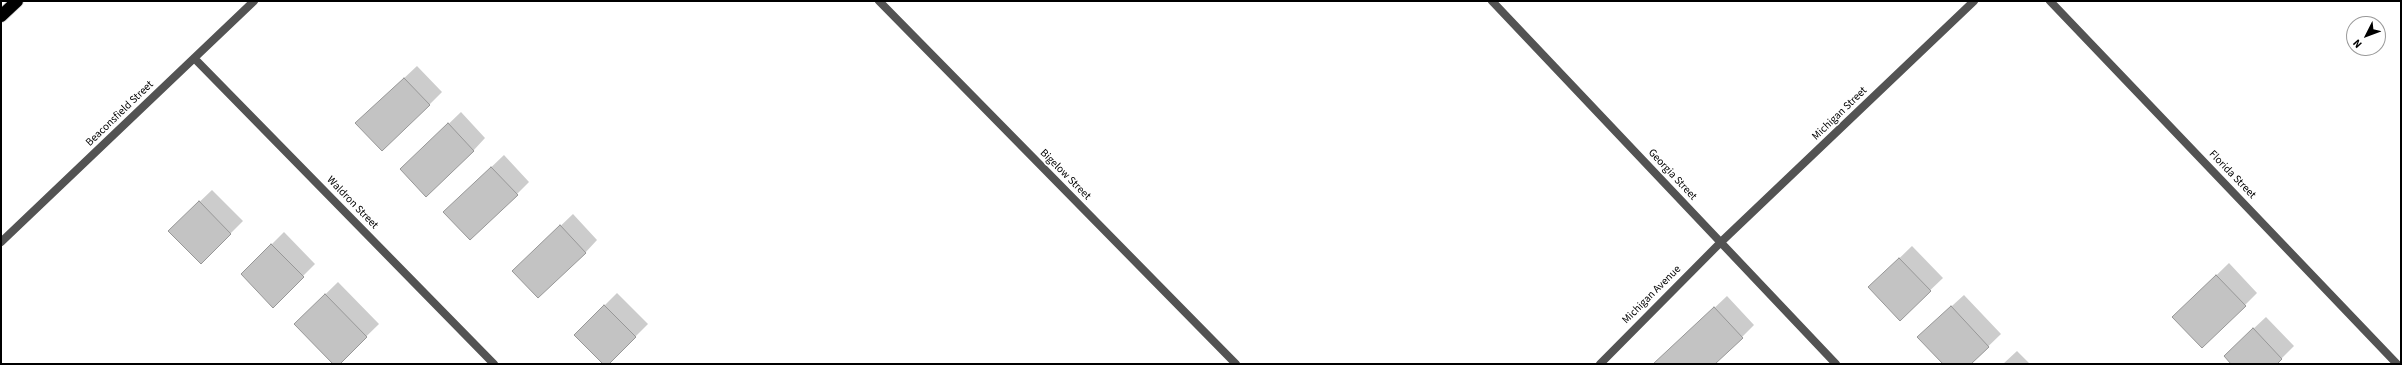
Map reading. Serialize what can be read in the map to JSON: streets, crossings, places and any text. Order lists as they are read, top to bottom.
{
  "streets": {
    "street": [
      "Beaconsfield Street",
      "Michigan Street",
      "Bigelow Street",
      "Georgia Street",
      "Florida Street",
      "Waldron Street",
      "Michigan Avenue"
    ]
  },
  "crossings": [
    ["Beaconsfield Street", "Waldron Street"],
    ["Michigan Street", "Georgia Street"],
    ["Michigan Street", "Michigan Avenue"],
    ["Georgia Street", "Michigan Avenue"]
  ],
  "north": "bottom left"
}
